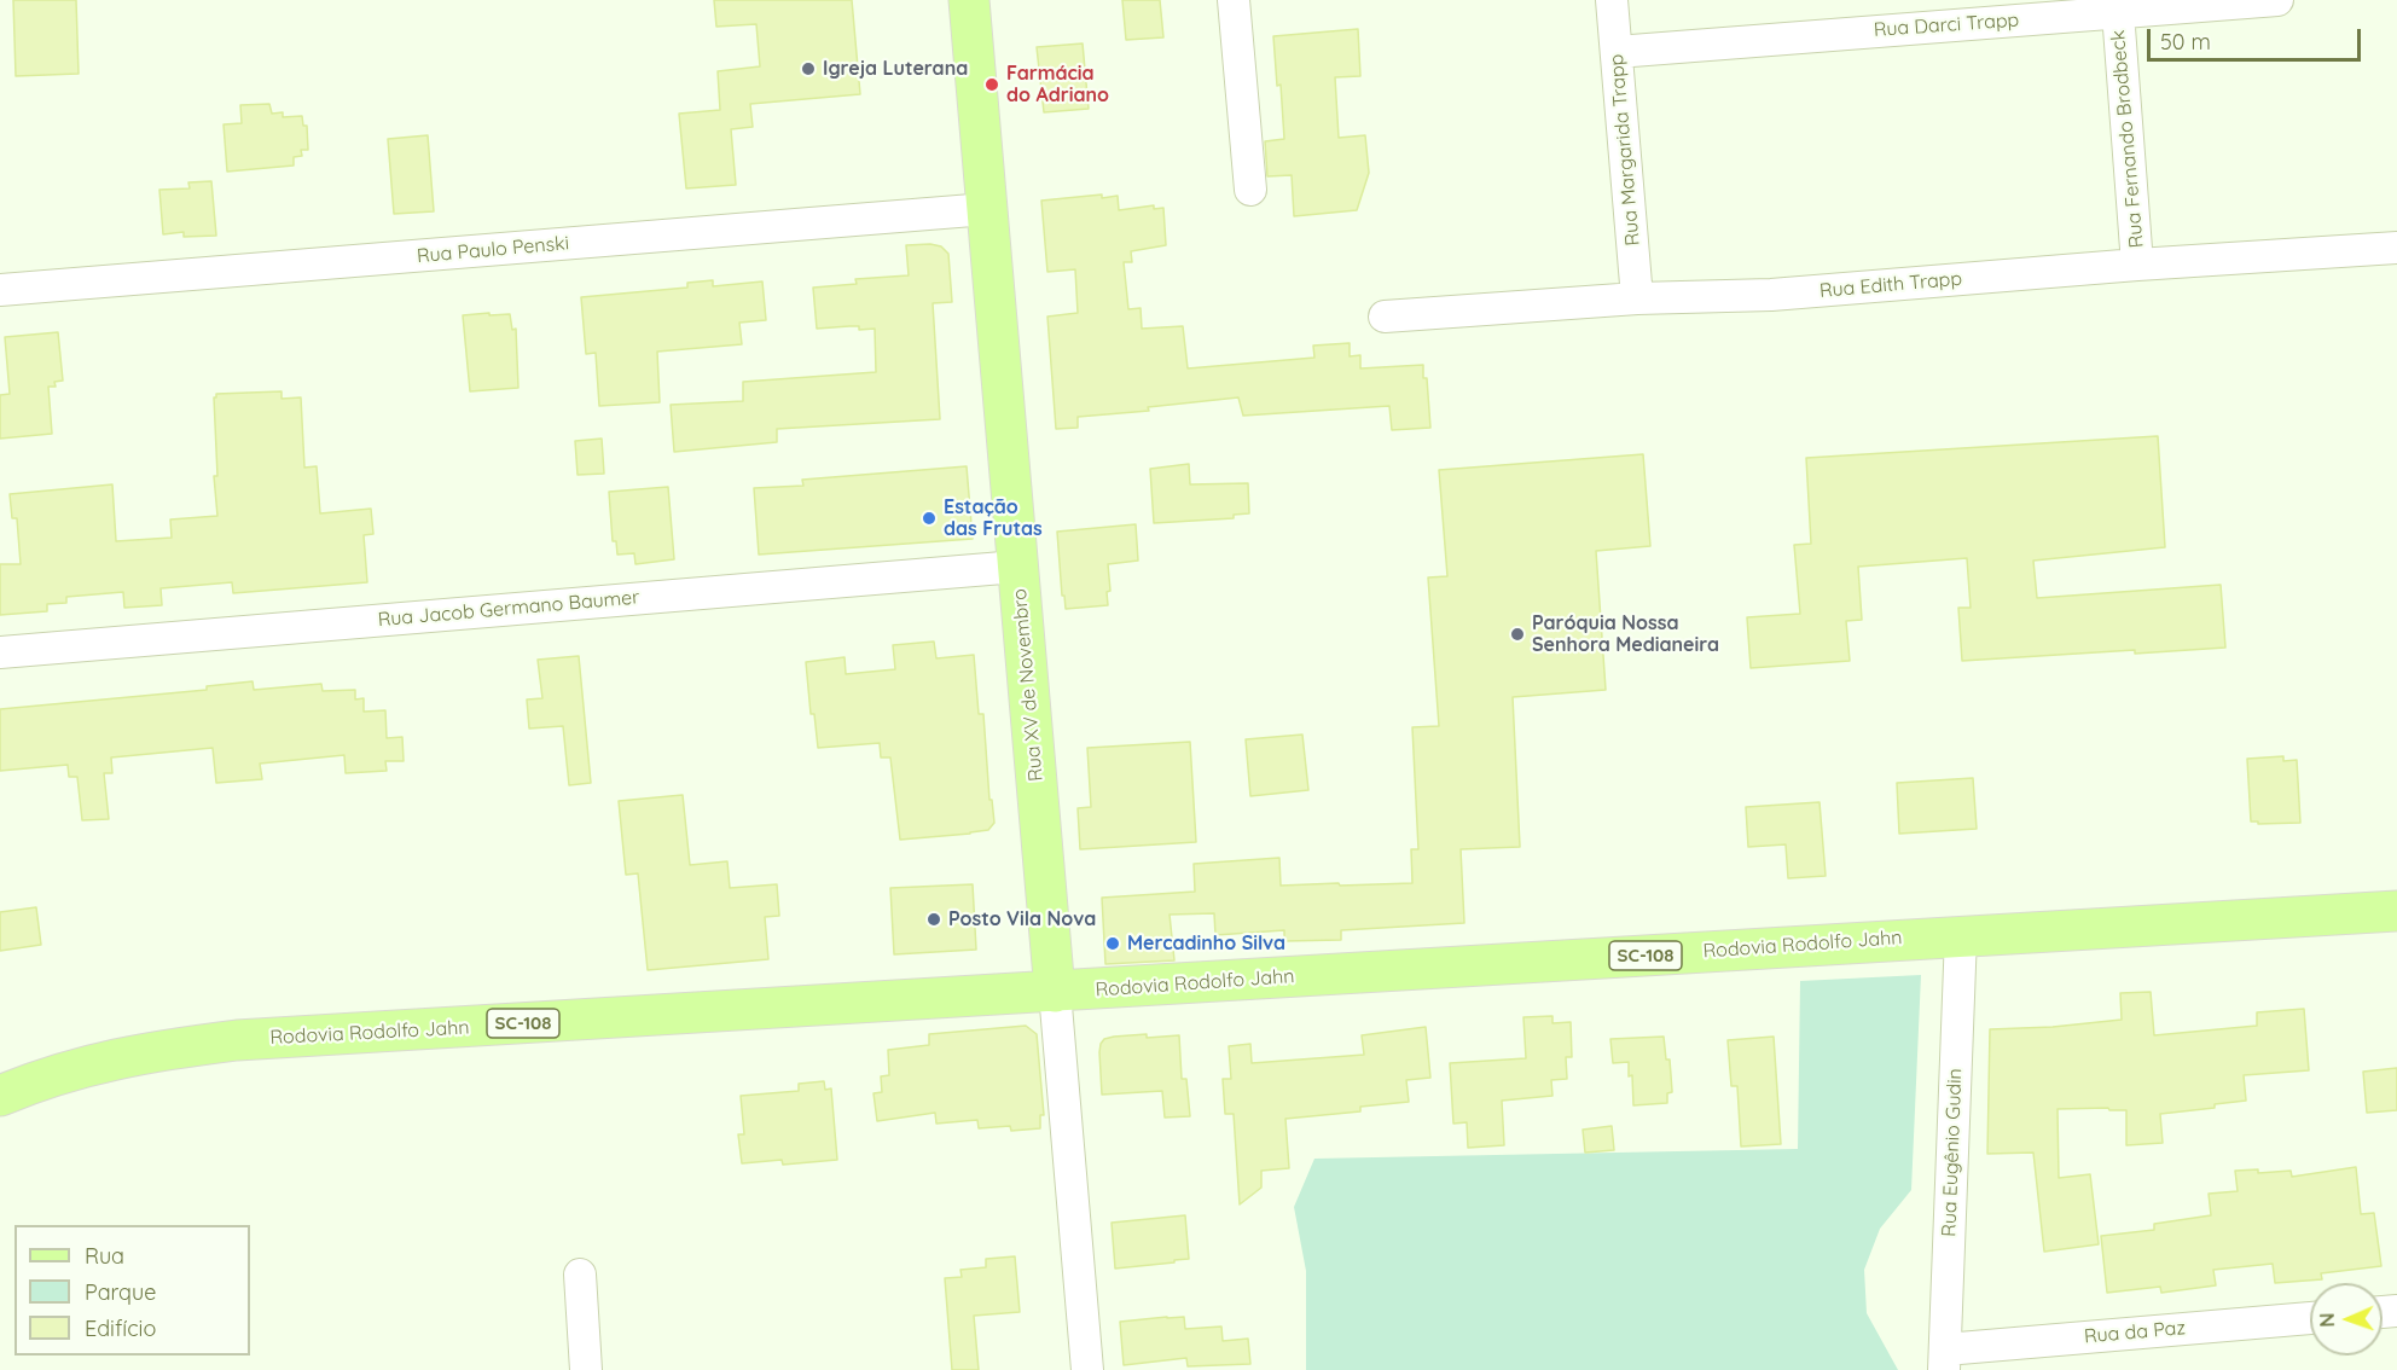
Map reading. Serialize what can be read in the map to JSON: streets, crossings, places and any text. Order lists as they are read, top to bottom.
{
  "streets": {
    "main road": ["Rua XV de Novembro", "Rodovia Rodolfo Jahn", "SC-108"],
    "street": [
      "Rua Darci Trapp",
      "Rua Fernando Brodbeck",
      "Rua Margarida Trapp",
      "Rua Paulo Penski",
      "Rua Edith Trapp",
      "Rua Jacob Germano Baumer",
      "Rua Eugênio Gudin",
      "Rua da Paz"
    ]
  },
  "crossings": [
    ["Rua Darci Trapp", "Rua Fernando Brodbeck"],
    ["Rua Darci Trapp", "Rua Margarida Trapp"],
    ["Rua Fernando Brodbeck", "Rua Edith Trapp"],
    ["Rua Margarida Trapp", "Rua Edith Trapp"],
    ["Rua Paulo Penski", "Rua XV de Novembro"],
    ["Rua Jacob Germano Baumer", "Rua XV de Novembro"],
    ["Rua XV de Novembro", "Rodovia Rodolfo Jahn"],
    ["Rodovia Rodolfo Jahn", "Rua Eugênio Gudin"],
    ["Rua Eugênio Gudin", "Rua da Paz"]
  ],
  "places": [
    "Igreja Luterana",
    "Farmácia do Adriano",
    "Estação das Frutas",
    "Paróquia Nossa Senhora Medianeira",
    "Posto Vila Nova",
    "Mercadinho Silva"
  ],
  "legend": ["Rua", "Parque", "Edifício"],
  "scale_bar": "50 m",
  "north": "left"
}
